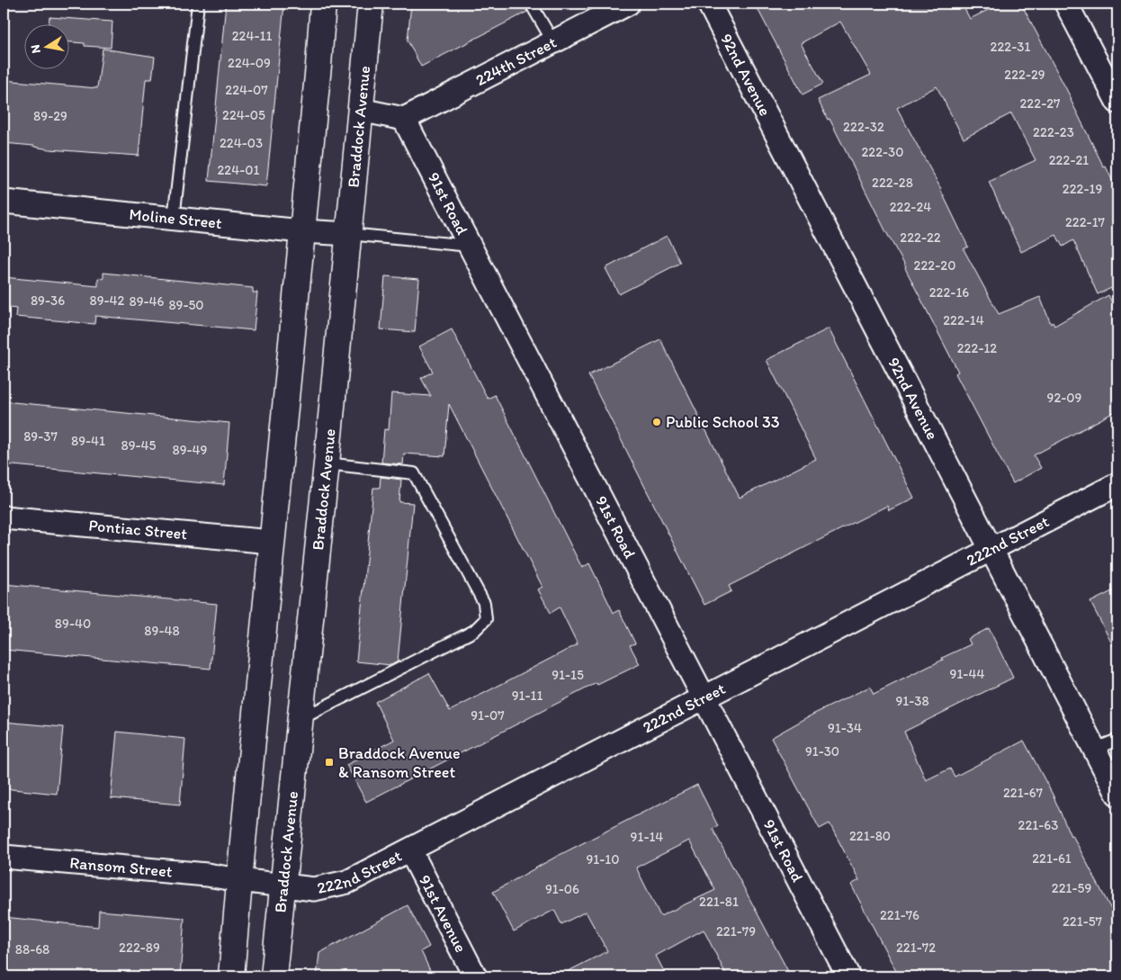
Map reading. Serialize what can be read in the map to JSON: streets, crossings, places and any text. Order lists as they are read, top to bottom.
{
  "streets": {
    "main road": ["Braddock Avenue"],
    "street": [
      "224th Street",
      "92nd Avenue",
      "91st Road",
      "Moline Street",
      "Pontiac Street",
      "222nd Street",
      "Ransom Street",
      "91st Avenue"
    ]
  },
  "crossings": [
    ["224th Street", "91st Road"],
    ["92nd Avenue", "222nd Street"],
    ["Braddock Avenue", "Moline Street"],
    ["Braddock Avenue", "222nd Street"],
    ["91st Road", "222nd Street"],
    ["222nd Street", "Ransom Street"],
    ["222nd Street", "91st Avenue"]
  ],
  "places": {
    "other": ["Public School 33"],
    "transit": ["Braddock Avenue & Ransom Street"]
  },
  "house_numbers": [
    "224-11",
    "222-31",
    "224-09",
    "222-29",
    "224-07",
    "222-27",
    "224-05",
    "89-29",
    "222-32",
    "222-23",
    "224-03",
    "222-30",
    "222-21",
    "224-01",
    "222-28",
    "222-19",
    "222-24",
    "222-17",
    "222-22",
    "222-20",
    "222-16",
    "89-36",
    "89-42",
    "89-46",
    "89-50",
    "222-14",
    "222-12",
    "92-09",
    "89-37",
    "89-41",
    "89-45",
    "89-49",
    "89-40",
    "89-48",
    "91-44",
    "91-15",
    "91-11",
    "91-38",
    "91-07",
    "91-34",
    "91-30",
    "221-67",
    "221-63",
    "221-80",
    "91-14",
    "221-61",
    "91-10",
    "221-59",
    "91-06",
    "221-81",
    "221-76",
    "221-57",
    "221-79",
    "222-89",
    "221-72",
    "88-68"
  ],
  "north": "left"
}
